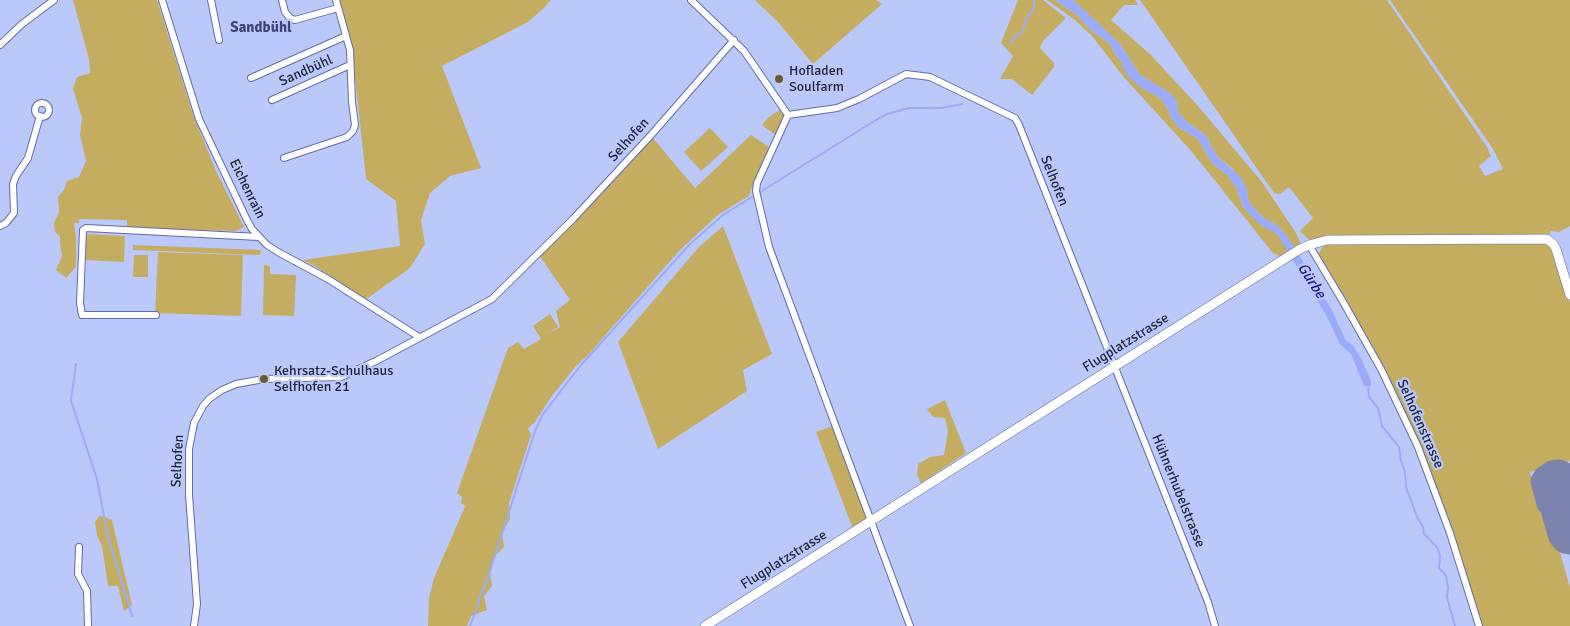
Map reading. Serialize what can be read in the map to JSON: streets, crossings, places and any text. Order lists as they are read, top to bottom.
{
  "streets": {
    "street": [
      "Sandbühl",
      "Selhofen",
      "Eichenrain",
      "Flugplatzstrasse",
      "Selhofenstrasse",
      "Hühnerhubelstrasse"
    ]
  },
  "crossings": [
    ["Selhofen", "Eichenrain"],
    ["Selhofen", "Flugplatzstrasse"],
    ["Selhofen", "Hühnerhubelstrasse"],
    ["Flugplatzstrasse", "Selhofenstrasse"],
    ["Flugplatzstrasse", "Hühnerhubelstrasse"]
  ],
  "districts": ["Sandbühl"],
  "water": ["Gürbe"],
  "places": ["Hofladen Soulfarm", "Kehrsatz-Schulhaus Selfhofen 21"]
}
